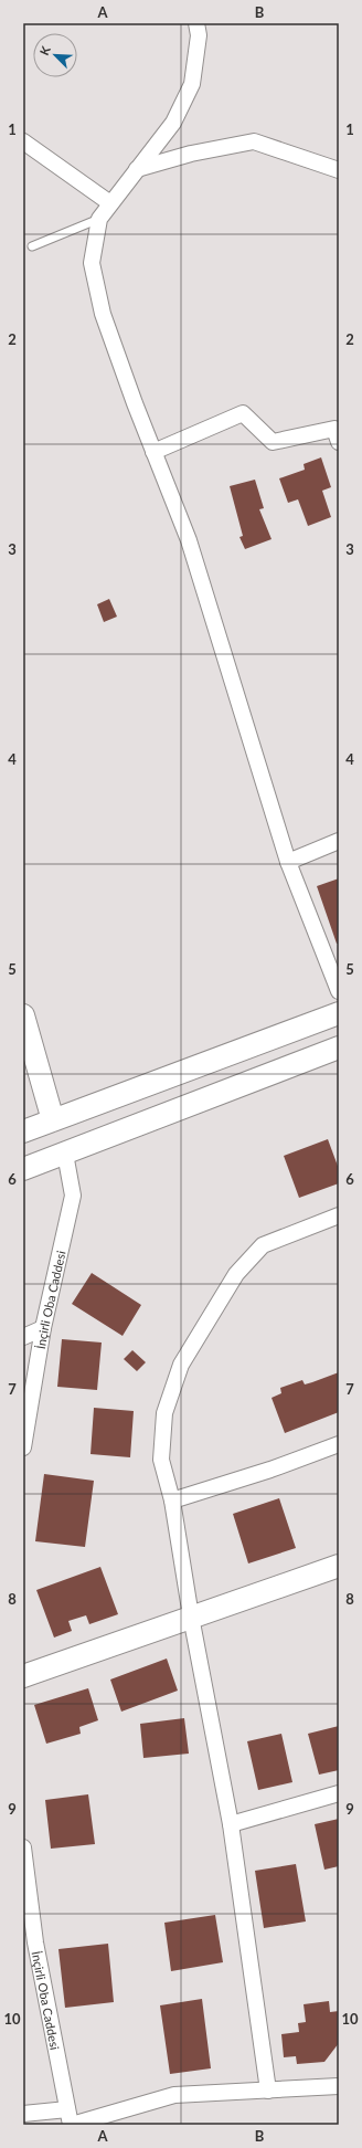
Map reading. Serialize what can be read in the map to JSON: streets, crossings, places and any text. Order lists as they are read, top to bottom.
{
  "streets": {
    "street": ["İnçirli Oba Caddesi"]
  },
  "north": "top left",
  "grid": {
    "columns": ["A", "B"],
    "rows": [
      "1",
      "2",
      "3",
      "4",
      "5",
      "6",
      "7",
      "8",
      "9",
      "10"
    ]
  }
}
